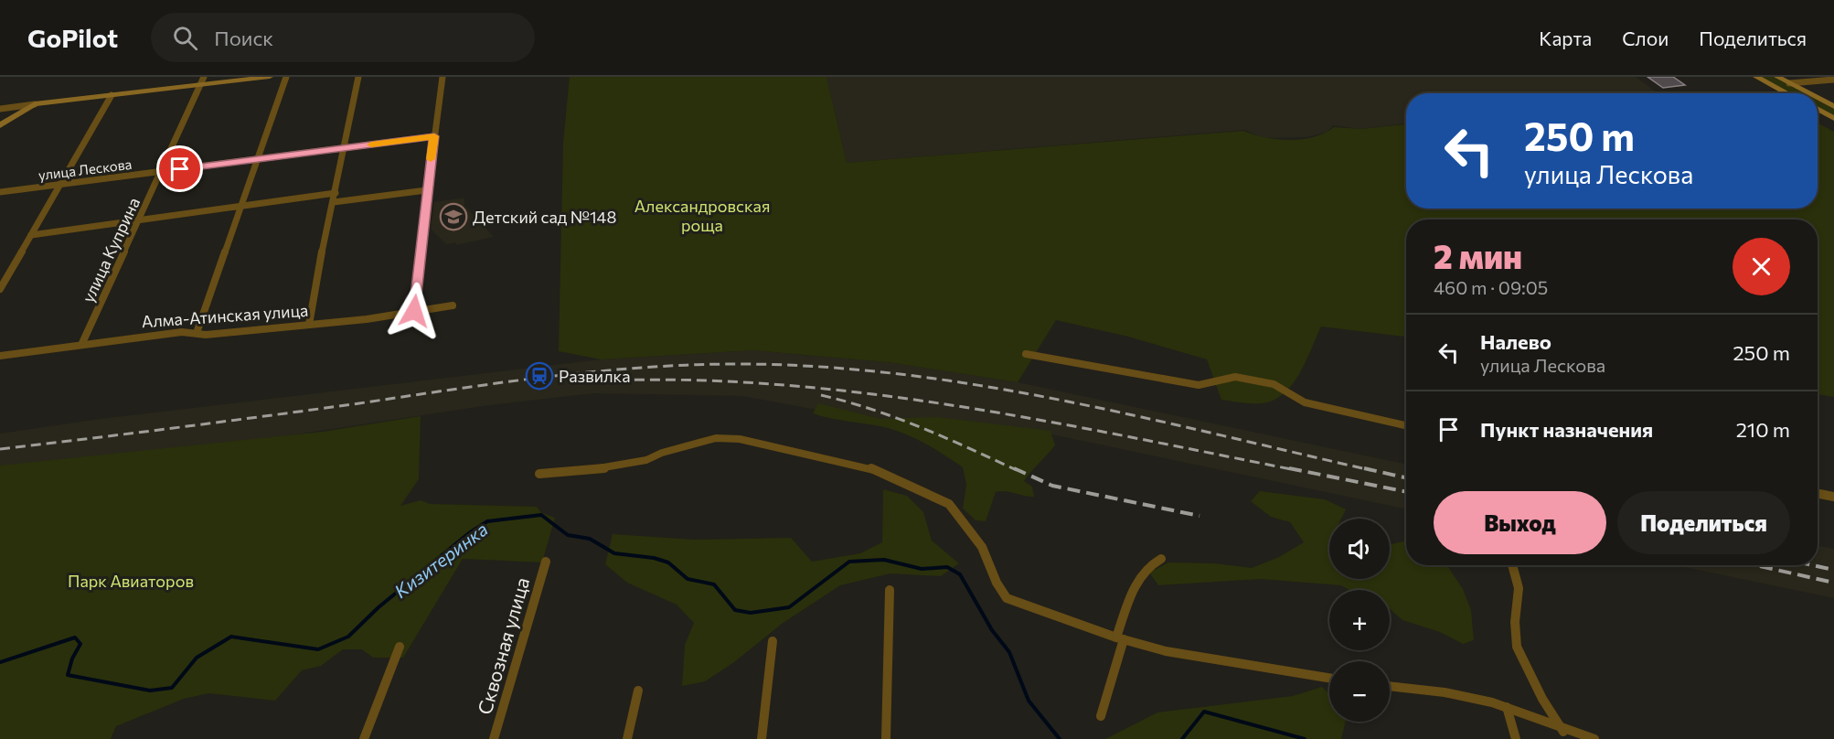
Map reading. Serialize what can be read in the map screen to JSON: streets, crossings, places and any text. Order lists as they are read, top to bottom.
{
  "streets": {
    "street": [
      "улица Лескова",
      "улица Куприна",
      "Алма-Атинская улица",
      "Сквозная улица"
    ]
  },
  "crossings": [
    ["улица Лескова", "улица Куприна"],
    ["улица Куприна", "Алма-Атинская улица"]
  ],
  "water": ["Кизитеринка"],
  "parks": ["Александровская роща", "Парк Авиаторов"],
  "places": {
    "school or university": ["Детский сад №148"],
    "station": ["Развилка"]
  },
  "page": {
    "header": "GoPilot",
    "search": "Поиск",
    "nav": ["Карта", "Слои", "Поделиться"],
    "turn": ["250 m", "улица Лескова"],
    "heading": ["2 мин", "460 m · 09:05"],
    "list": [
      {
        "name": "Налево",
        "note": "улица Лескова",
        "value": "250 m"
      },
      {
        "name": "Пункт назначения",
        "value": "210 m"
      }
    ],
    "buttons": ["Выход", "Поделиться"],
    "map_buttons": ["+", "−"]
  }
}
